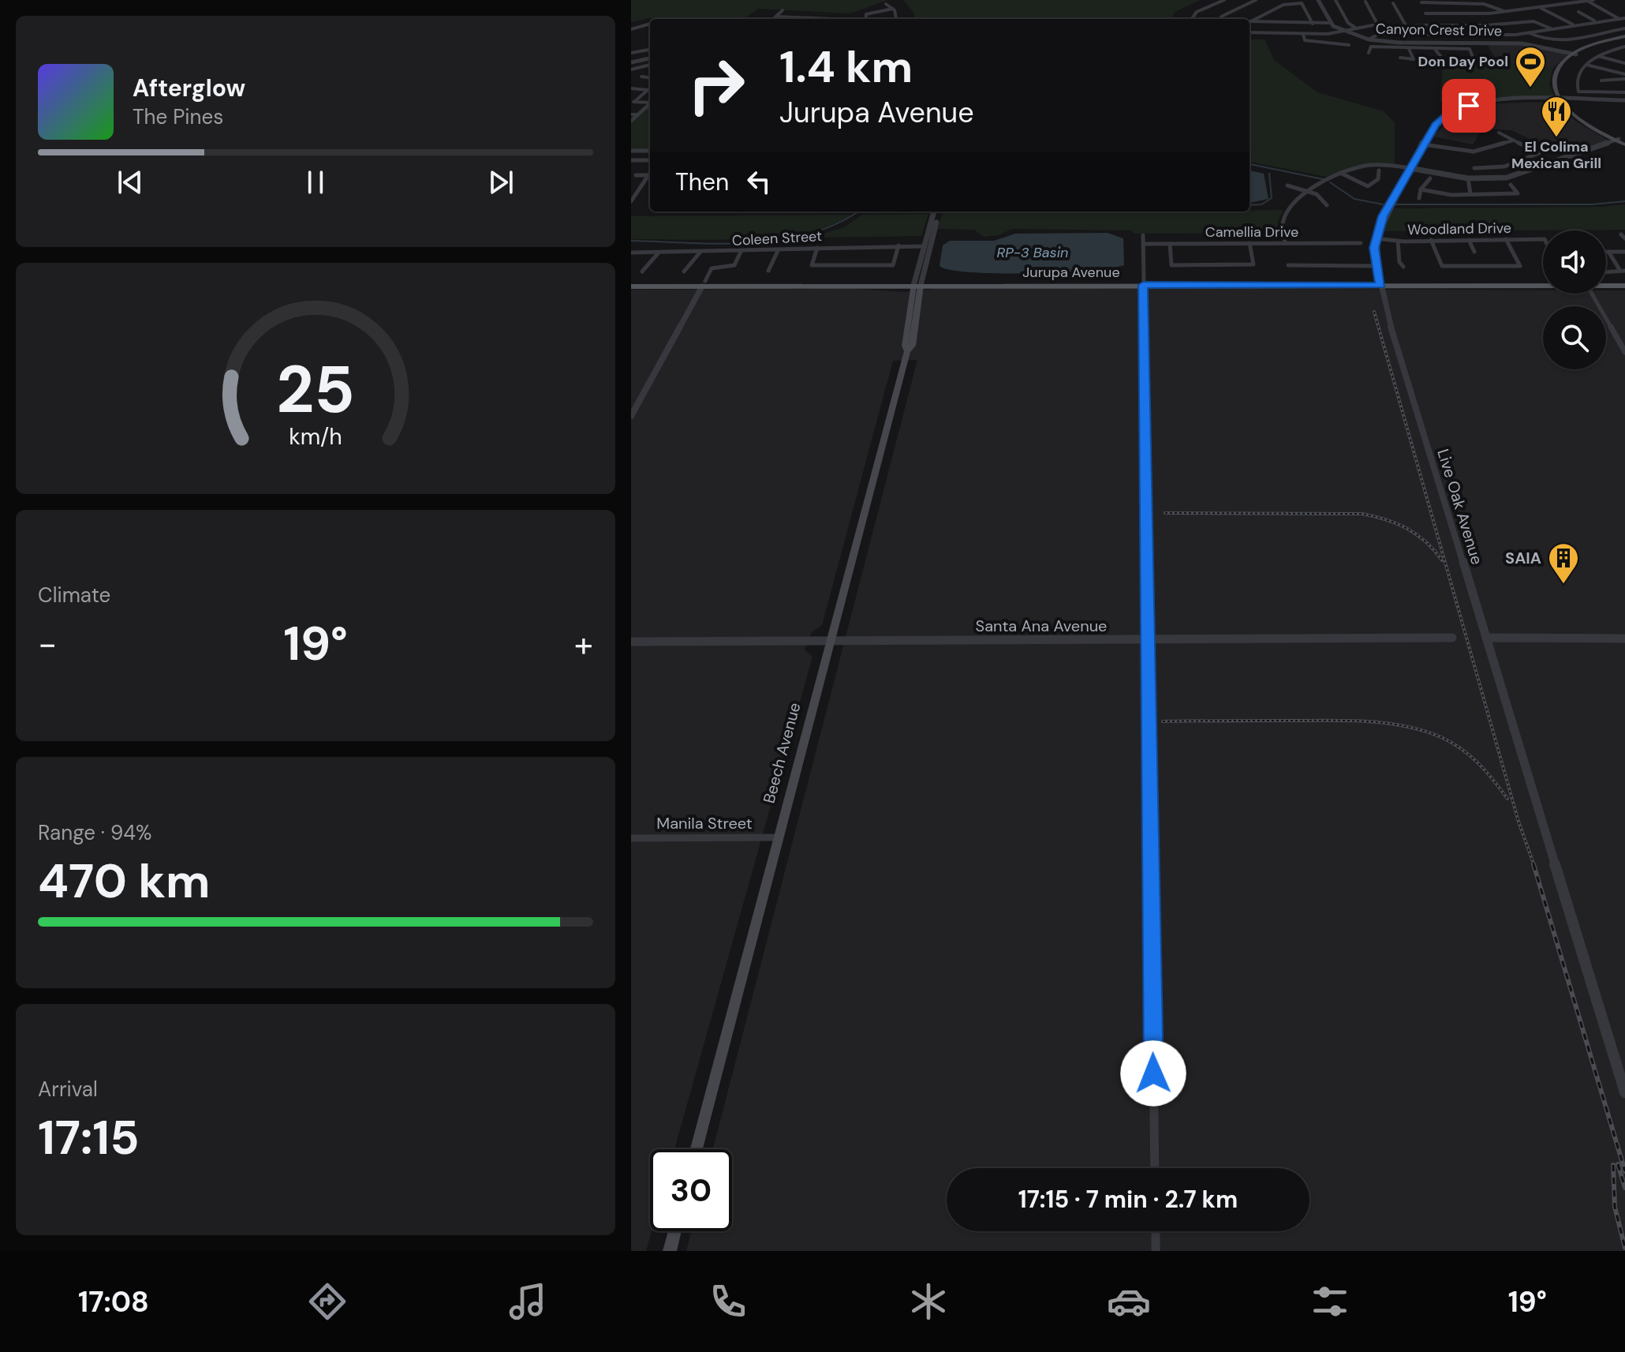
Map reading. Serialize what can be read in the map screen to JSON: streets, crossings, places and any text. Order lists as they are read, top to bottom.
{
  "streets": {
    "main road": ["Jurupa Avenue", "Beech Avenue"],
    "street": [
      "Canyon Crest Drive",
      "Woodland Drive",
      "Camellia Drive",
      "Coleen Street",
      "Live Oak Avenue",
      "Santa Ana Avenue",
      "Manila Street"
    ]
  },
  "crossings": [
    ["Woodland Drive", "Live Oak Avenue"],
    ["Coleen Street", "Beech Avenue"],
    ["Jurupa Avenue", "Live Oak Avenue"],
    ["Jurupa Avenue", "Beech Avenue"],
    ["Santa Ana Avenue", "Beech Avenue"],
    ["Beech Avenue", "Manila Street"]
  ],
  "water": ["RP-3 Basin"],
  "places": {
    "sports": ["Don Day Pool"],
    "restaurant": ["El Colima Mexican Grill"],
    "building": ["SAIA"]
  },
  "page": {
    "turn": ["1.4 km", "Jurupa Avenue"],
    "song": ["Afterglow", "The Pines"],
    "then": "Then",
    "tile": [
      "Climate",
      ["Range · 94%", "470 km"],
      ["Arrival", "17:15"]
    ],
    "heat": ["−", "19°", "+"],
    "limit": "30",
    "trip": "17:15 · 7 min · 2.7 km",
    "tabs": ["17:08", "19°"],
    "gauge": ["25", "km/h"]
  }
}
